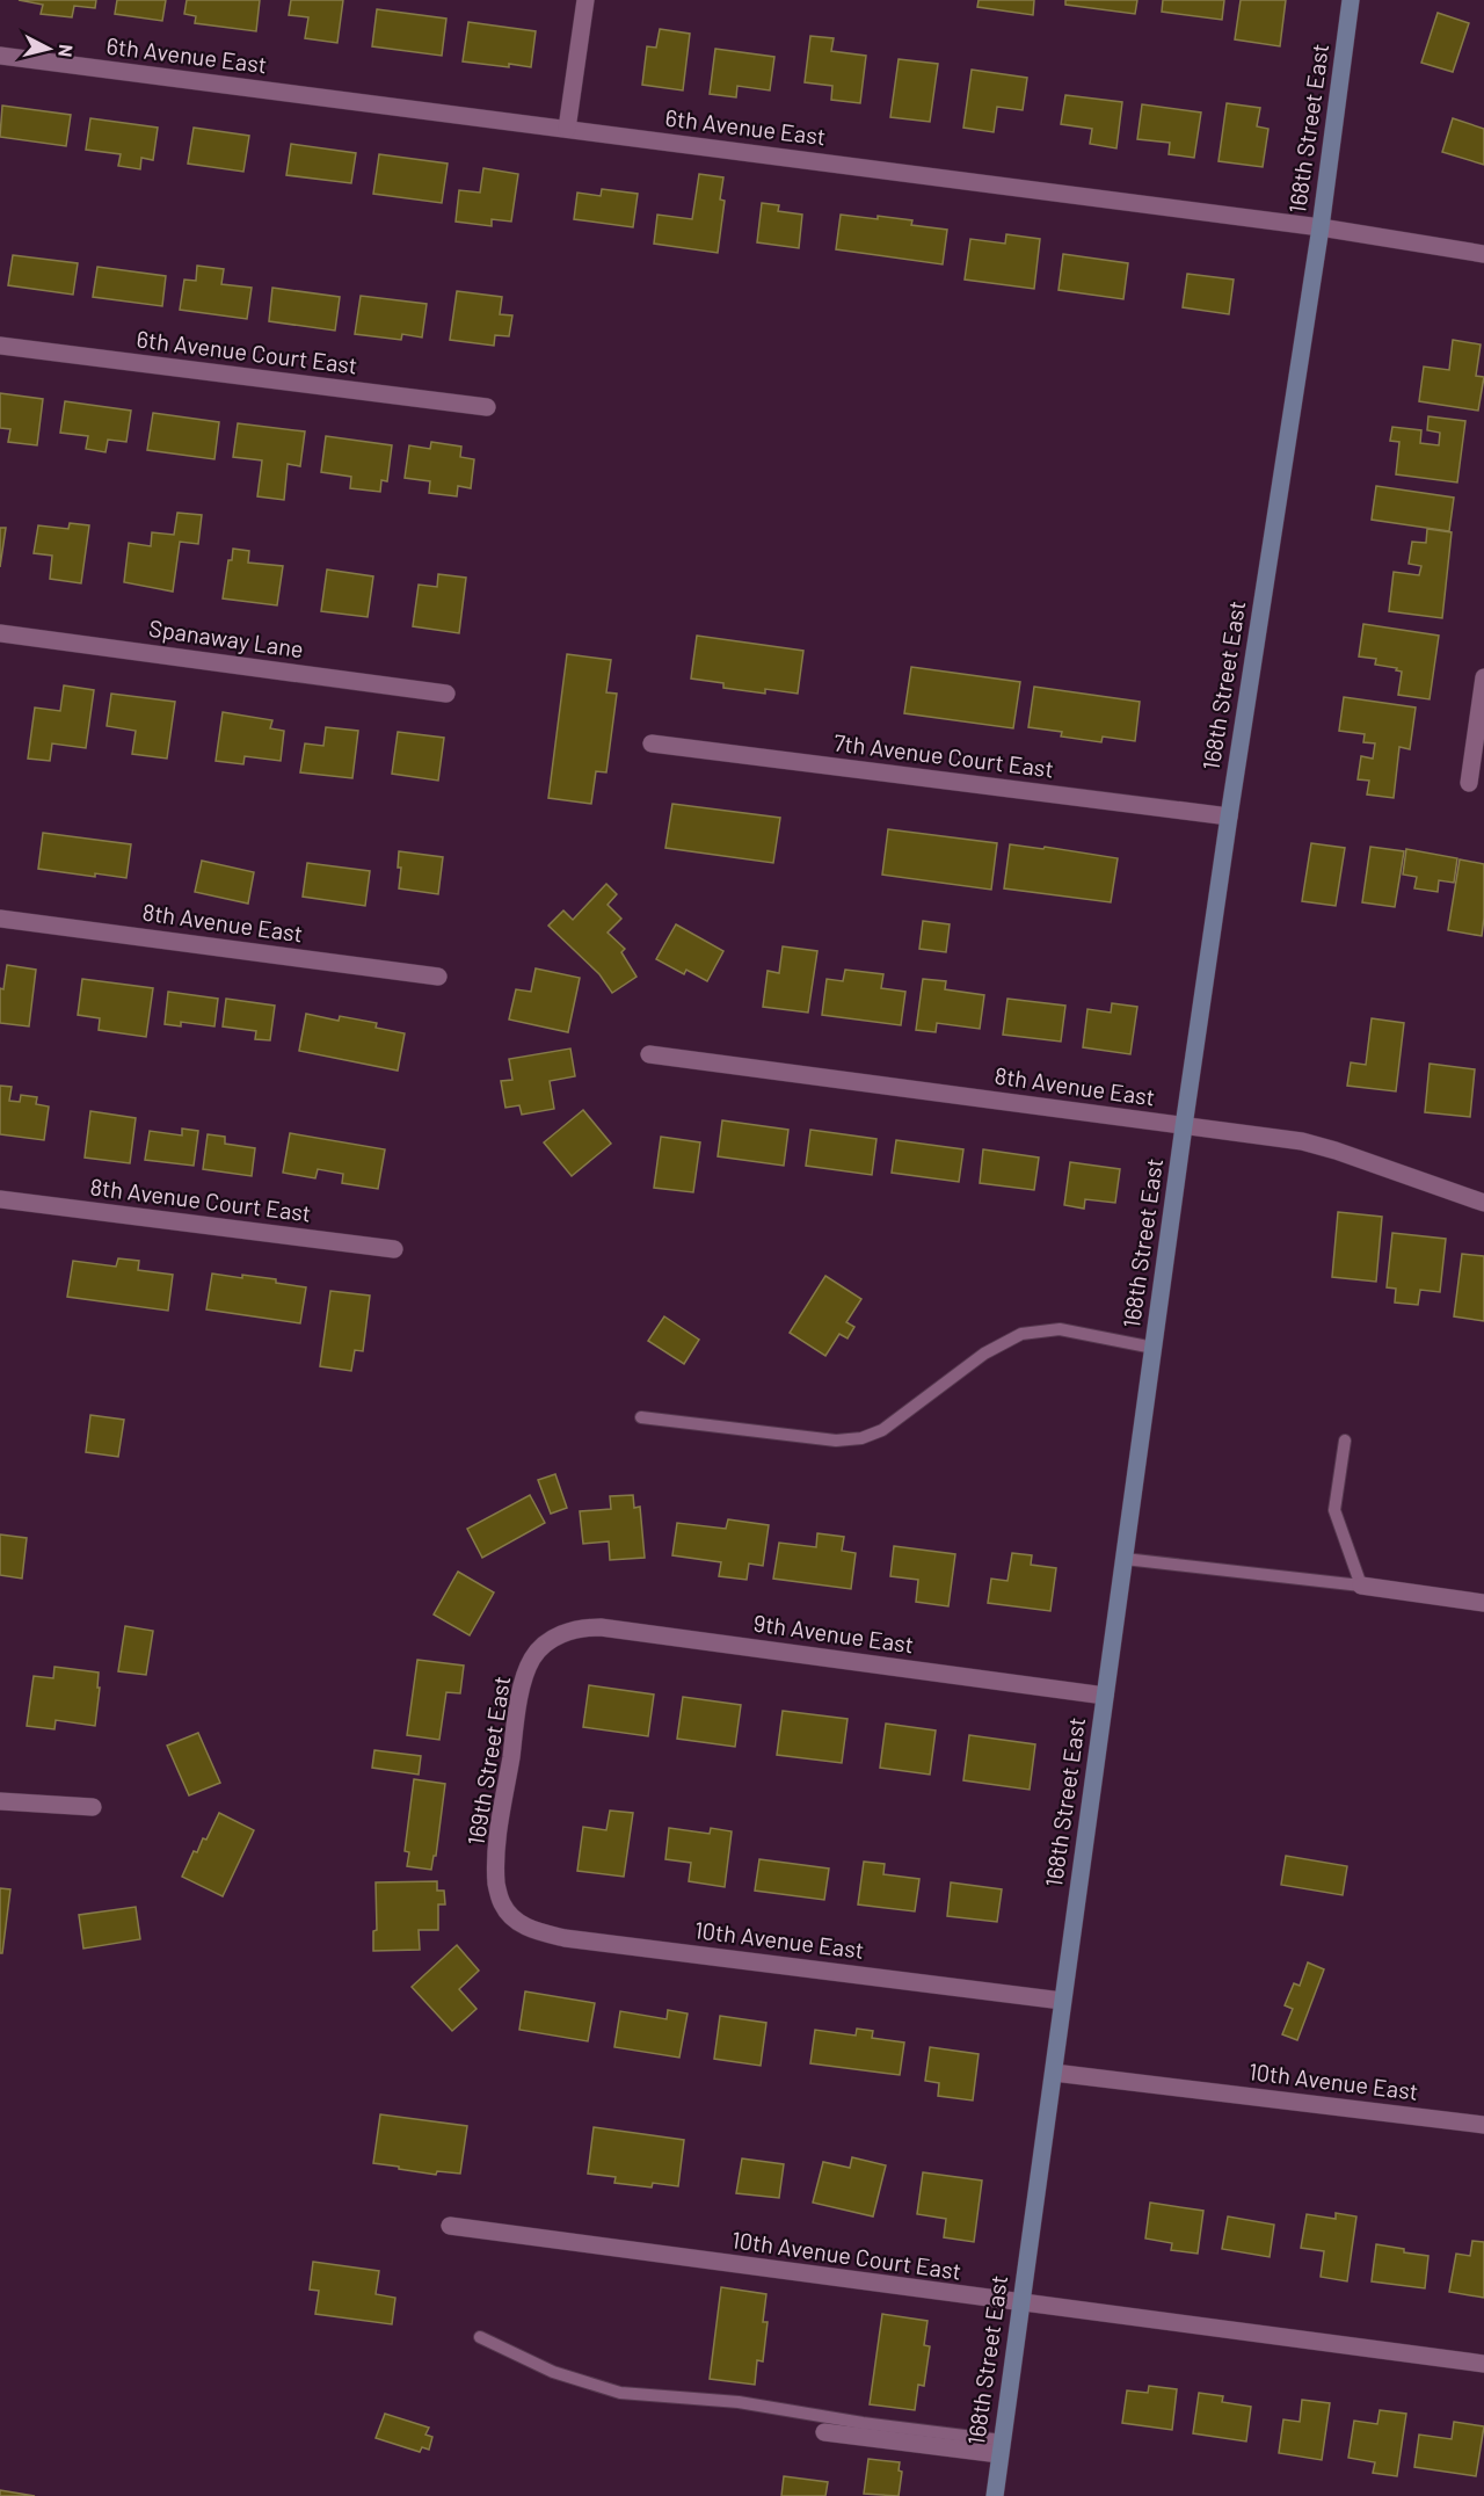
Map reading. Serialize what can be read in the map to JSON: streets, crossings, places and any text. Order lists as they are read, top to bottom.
{
  "streets": {
    "street": [
      "6th Avenue East",
      "168th Street East",
      "6th Avenue Court East",
      "Spanaway Lane",
      "7th Avenue Court East",
      "8th Avenue East",
      "8th Avenue Court East",
      "9th Avenue East",
      "169th Street East",
      "10th Avenue East",
      "10th Avenue Court East"
    ]
  },
  "crossings": [
    ["6th Avenue East", "168th Street East"],
    ["168th Street East", "7th Avenue Court East"],
    ["168th Street East", "8th Avenue East"],
    ["168th Street East", "9th Avenue East"],
    ["168th Street East", "10th Avenue East"],
    ["168th Street East", "10th Avenue Court East"],
    ["9th Avenue East", "169th Street East"],
    ["169th Street East", "10th Avenue East"]
  ],
  "north": "right"
}
